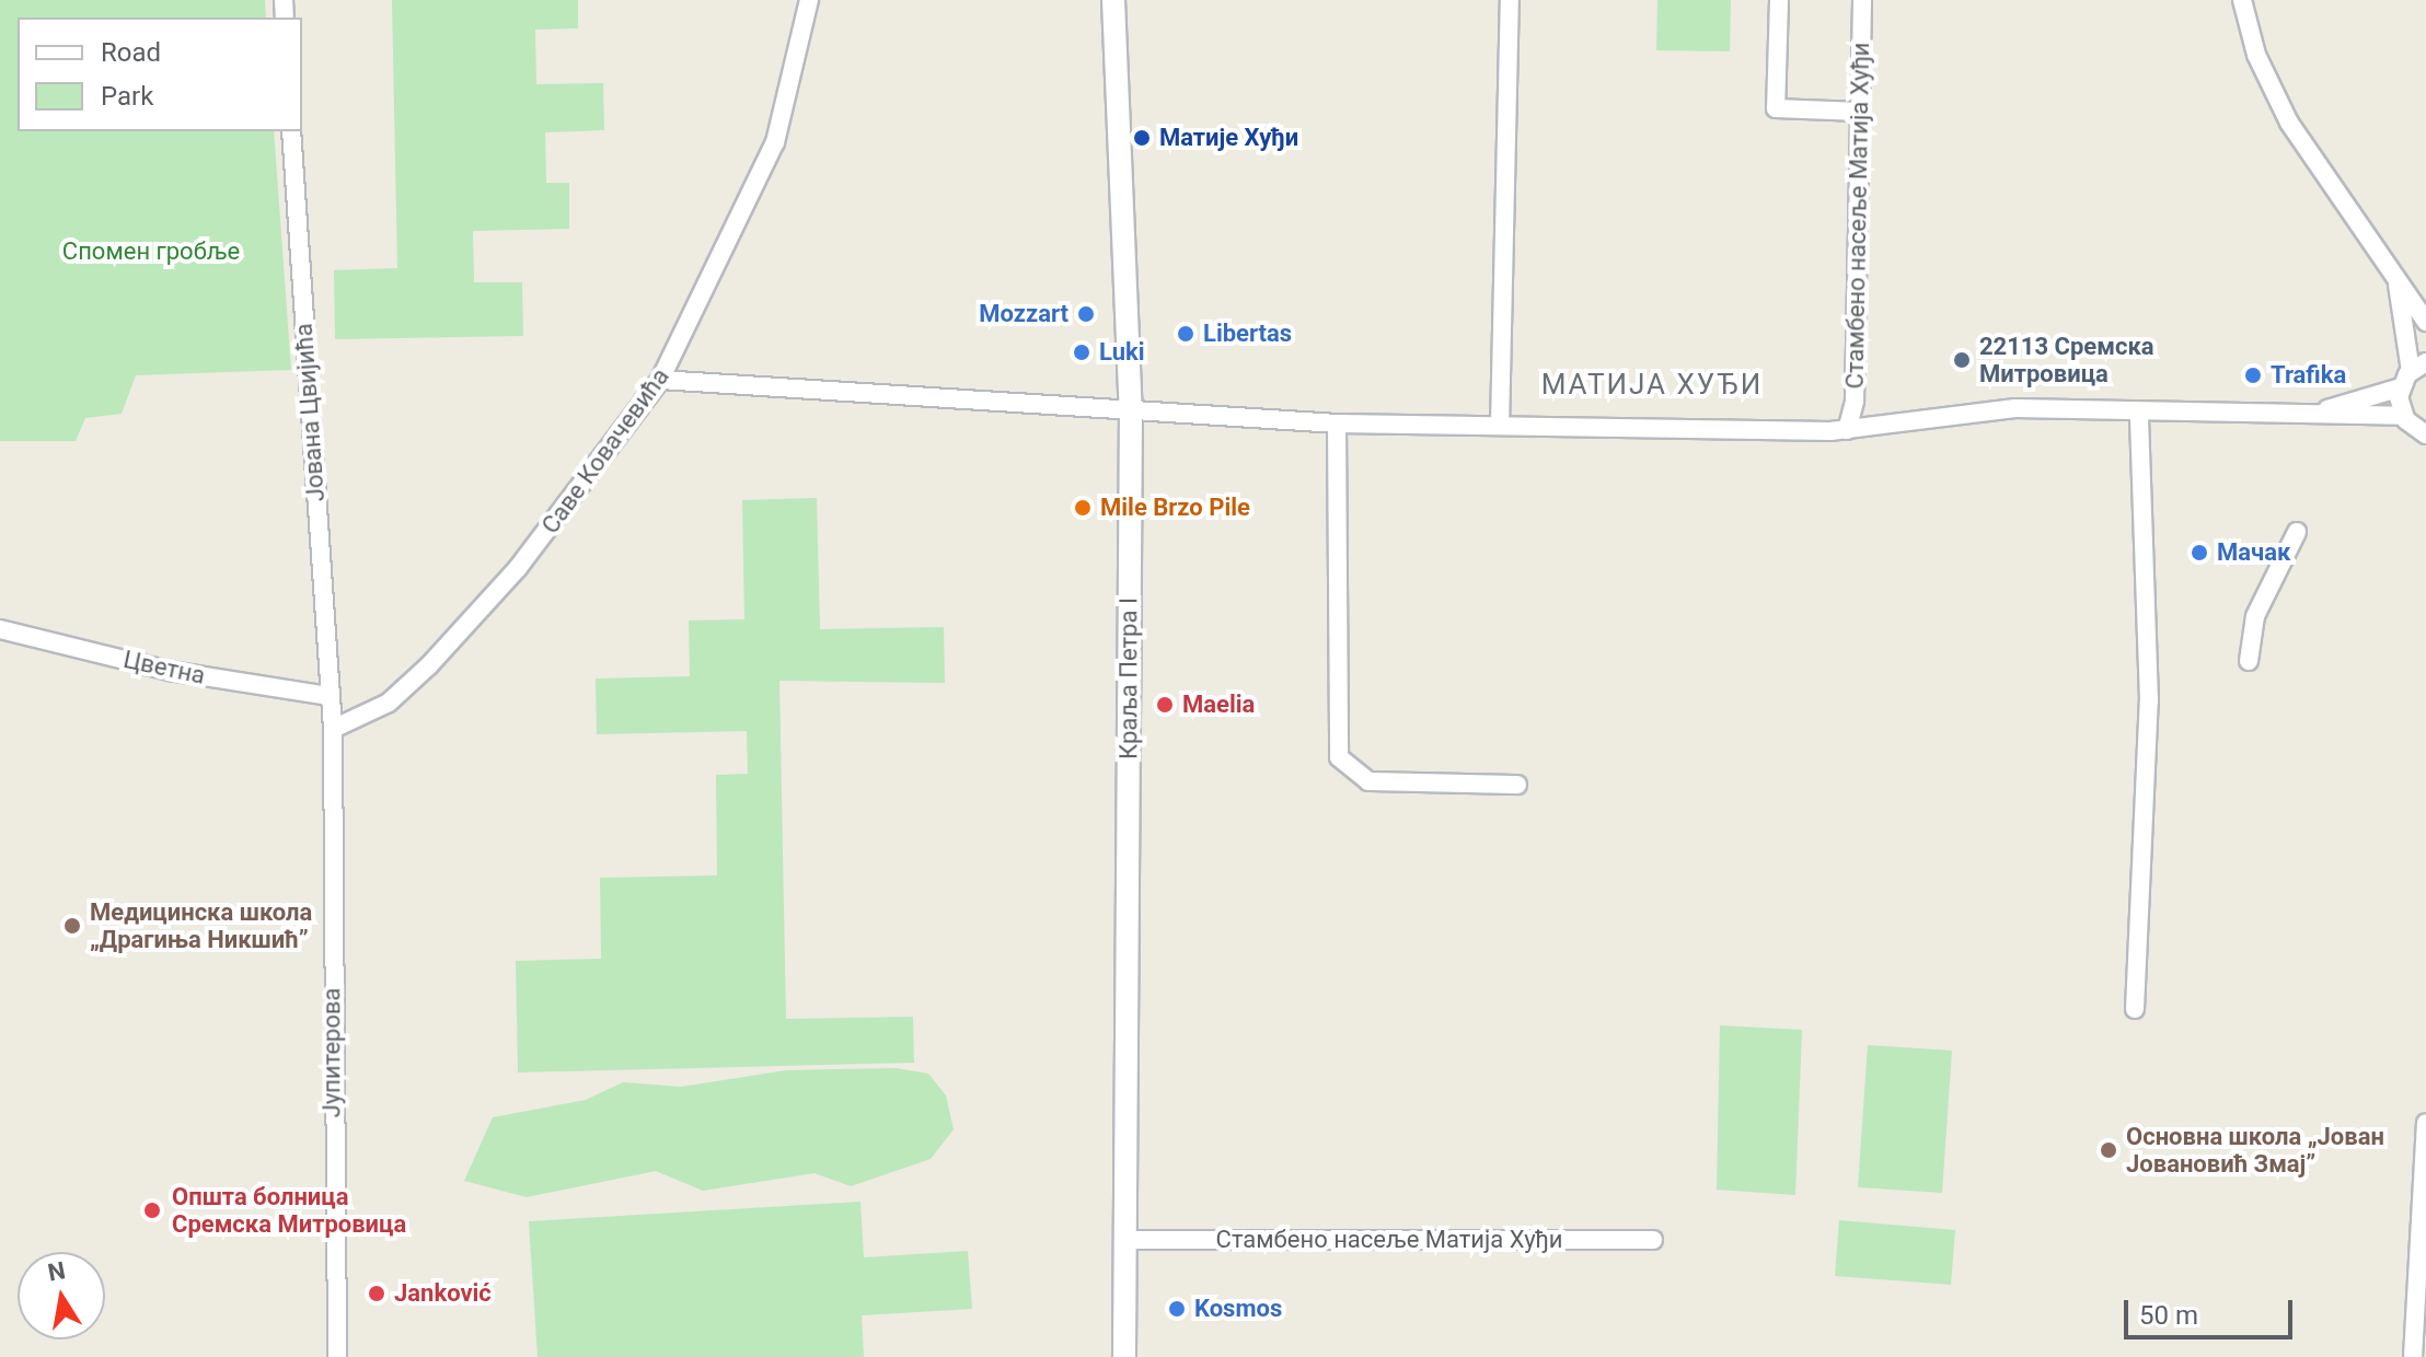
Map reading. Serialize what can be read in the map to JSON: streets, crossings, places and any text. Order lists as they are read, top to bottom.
{
  "streets": {
    "street": [
      "Стамбено насеље Матија Хуђи",
      "Јована Цвијића",
      "Саве Ковачевића",
      "Цветна",
      "Краља Петра I",
      "Јупитерова"
    ]
  },
  "crossings": [
    ["Стамбено насеље Матија Хуђи", "Краља Петра I"],
    ["Јована Цвијића", "Цветна"],
    ["Јована Цвијића", "Јупитерова"],
    ["Саве Ковачевића", "Јупитерова"],
    ["Цветна", "Јупитерова"]
  ],
  "districts": ["МАТИЈА ХУЂИ"],
  "parks": ["Спомен гробље"],
  "places": [
    "Матије Хуђи",
    "Mozzart",
    "Libertas",
    "Luki",
    "22113 Сремска Митровица",
    "Trafika",
    "Mile Brzo Pile",
    "Мачак",
    "Maelia",
    "Медицинска школа „Драгиња Никшић”",
    "Основна школа „Јован Јовановић Змај”",
    "Општа болница Сремска Митровица",
    "Janković",
    "Kosmos"
  ],
  "legend": ["Road", "Park"],
  "scale_bar": "50 m",
  "north": "top"
}
